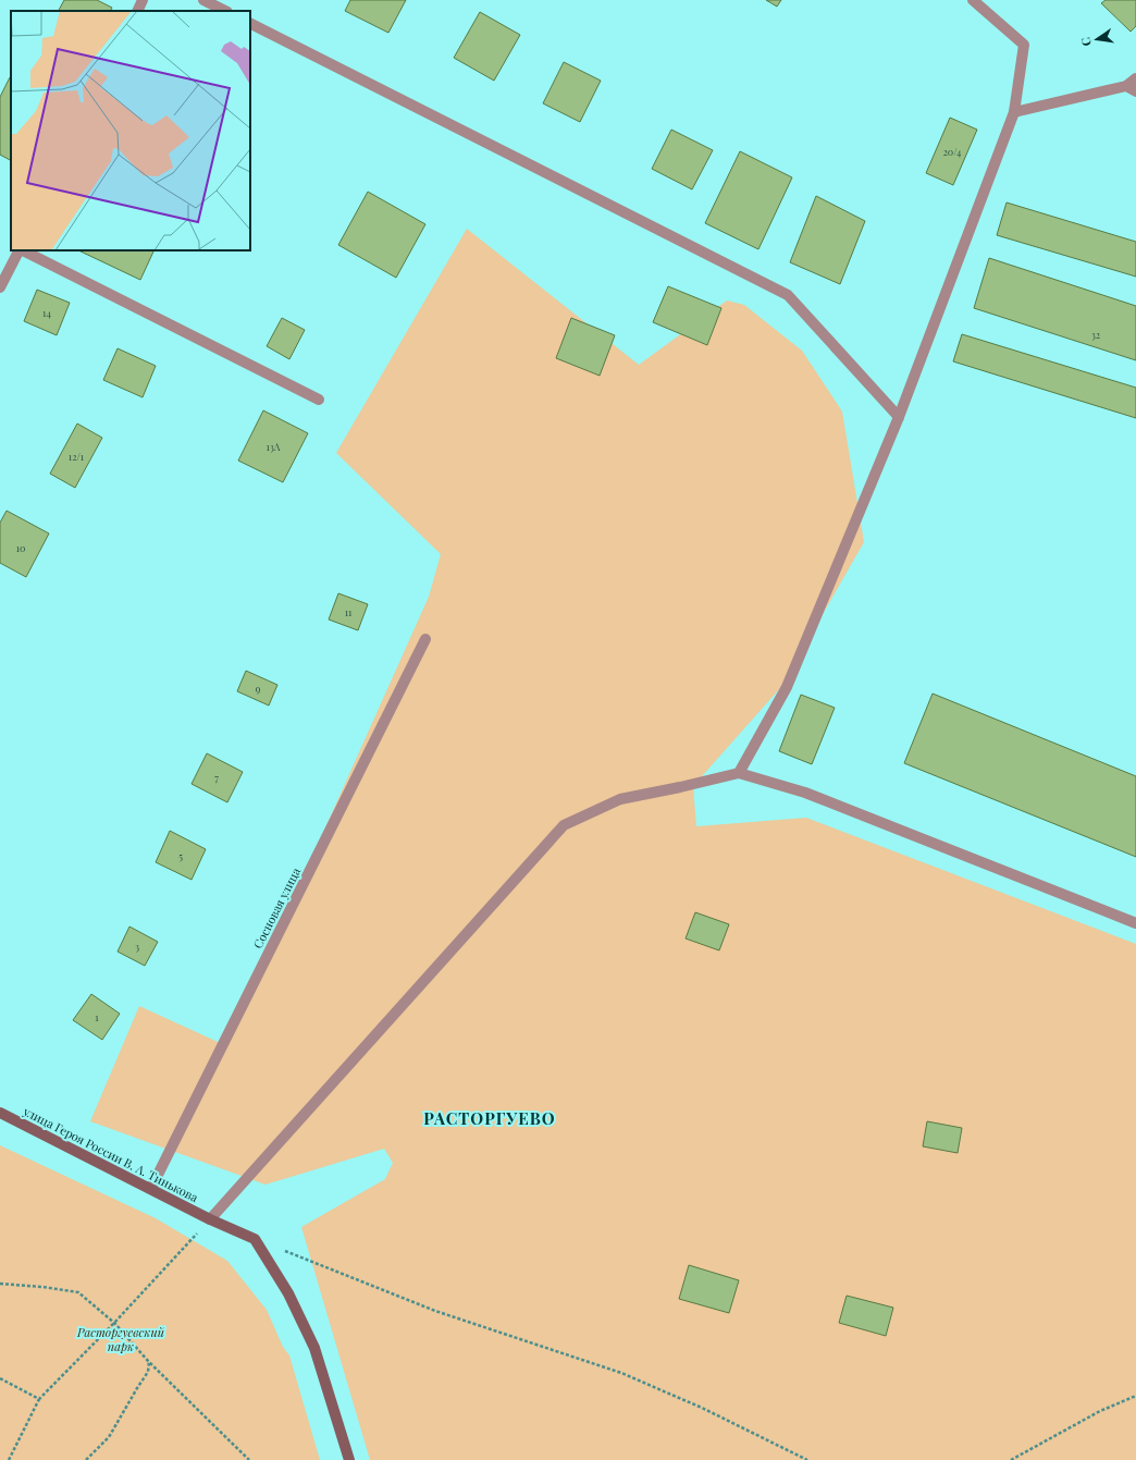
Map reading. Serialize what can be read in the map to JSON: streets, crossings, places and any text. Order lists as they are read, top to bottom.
{
  "streets": {
    "street": ["Сосновая улица", "улица Героя России В. А. Тинькова"]
  },
  "crossings": [
    ["Сосновая улица", "улица Героя России В. А. Тинькова"]
  ],
  "districts": ["РАСТОРГУЕВО"],
  "parks": ["Расторгуевский парк"],
  "house_numbers": [
    "20/4",
    "14",
    "32",
    "13А",
    "12/1",
    "10",
    "11",
    "9",
    "7",
    "5",
    "3",
    "1"
  ],
  "north": "left"
}
